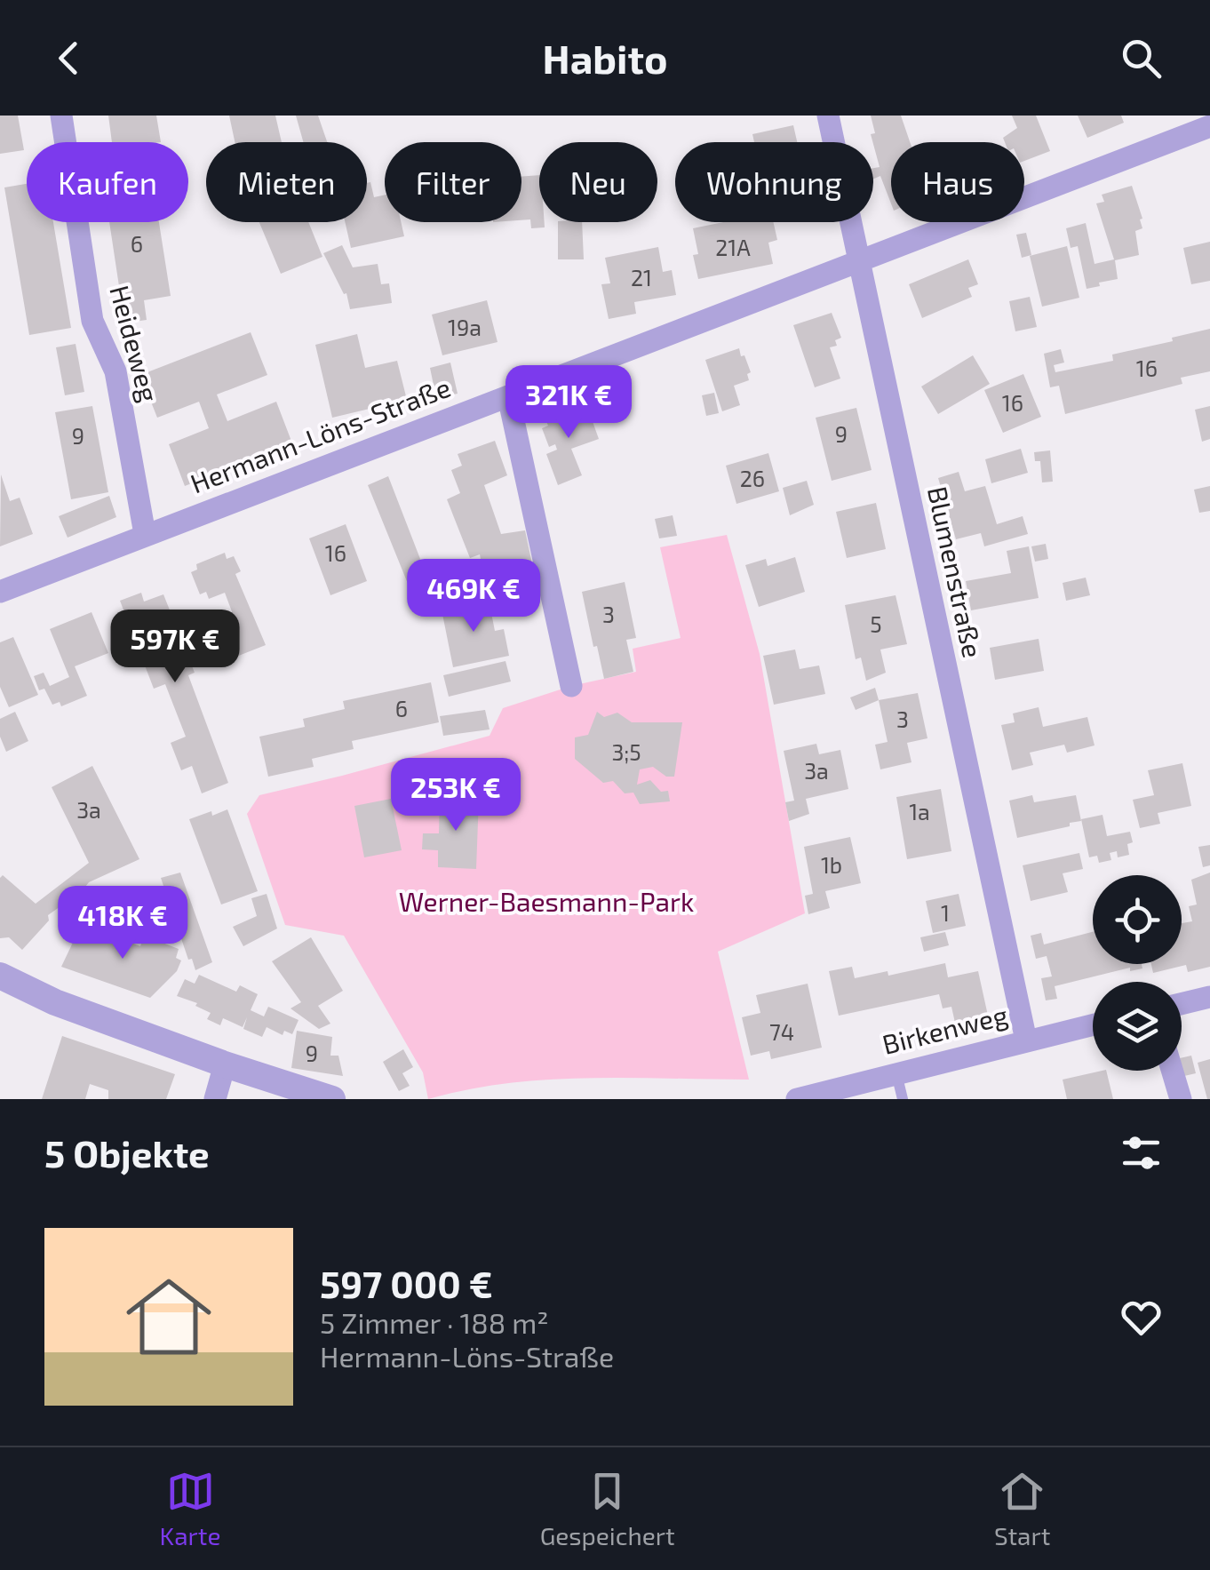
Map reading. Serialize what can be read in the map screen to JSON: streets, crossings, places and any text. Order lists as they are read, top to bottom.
{
  "streets": {
    "street": [
      "Heideweg",
      "Hermann-Löns-Straße",
      "Blumenstraße",
      "Birkenweg"
    ]
  },
  "crossings": [
    ["Heideweg", "Hermann-Löns-Straße"],
    ["Hermann-Löns-Straße", "Blumenstraße"],
    ["Blumenstraße", "Birkenweg"]
  ],
  "parks": ["Werner-Baesmann-Park"],
  "house_numbers": [
    "6",
    "21A",
    "21",
    "19a",
    "16",
    "16",
    "9",
    "9",
    "26",
    "16",
    "3",
    "5",
    "6",
    "3",
    "3;5",
    "3a",
    "3a",
    "1a",
    "1b",
    "1",
    "74",
    "9"
  ],
  "page": {
    "header": "Habito",
    "chip": [
      "Kaufen",
      "Mieten",
      "Filter",
      "Neu",
      "Wohnung",
      "Haus"
    ],
    "price": [
      "321K €",
      "469K €",
      "597K €",
      "253K €",
      "418K €"
    ],
    "heading": "5 Objekte",
    "list": [
      {
        "name": "597 000 €",
        "note": "5 Zimmer · 188 m² · Hermann-Löns-Straße"
      }
    ],
    "tabs": ["Karte", "Gespeichert", "Start"]
  }
}
